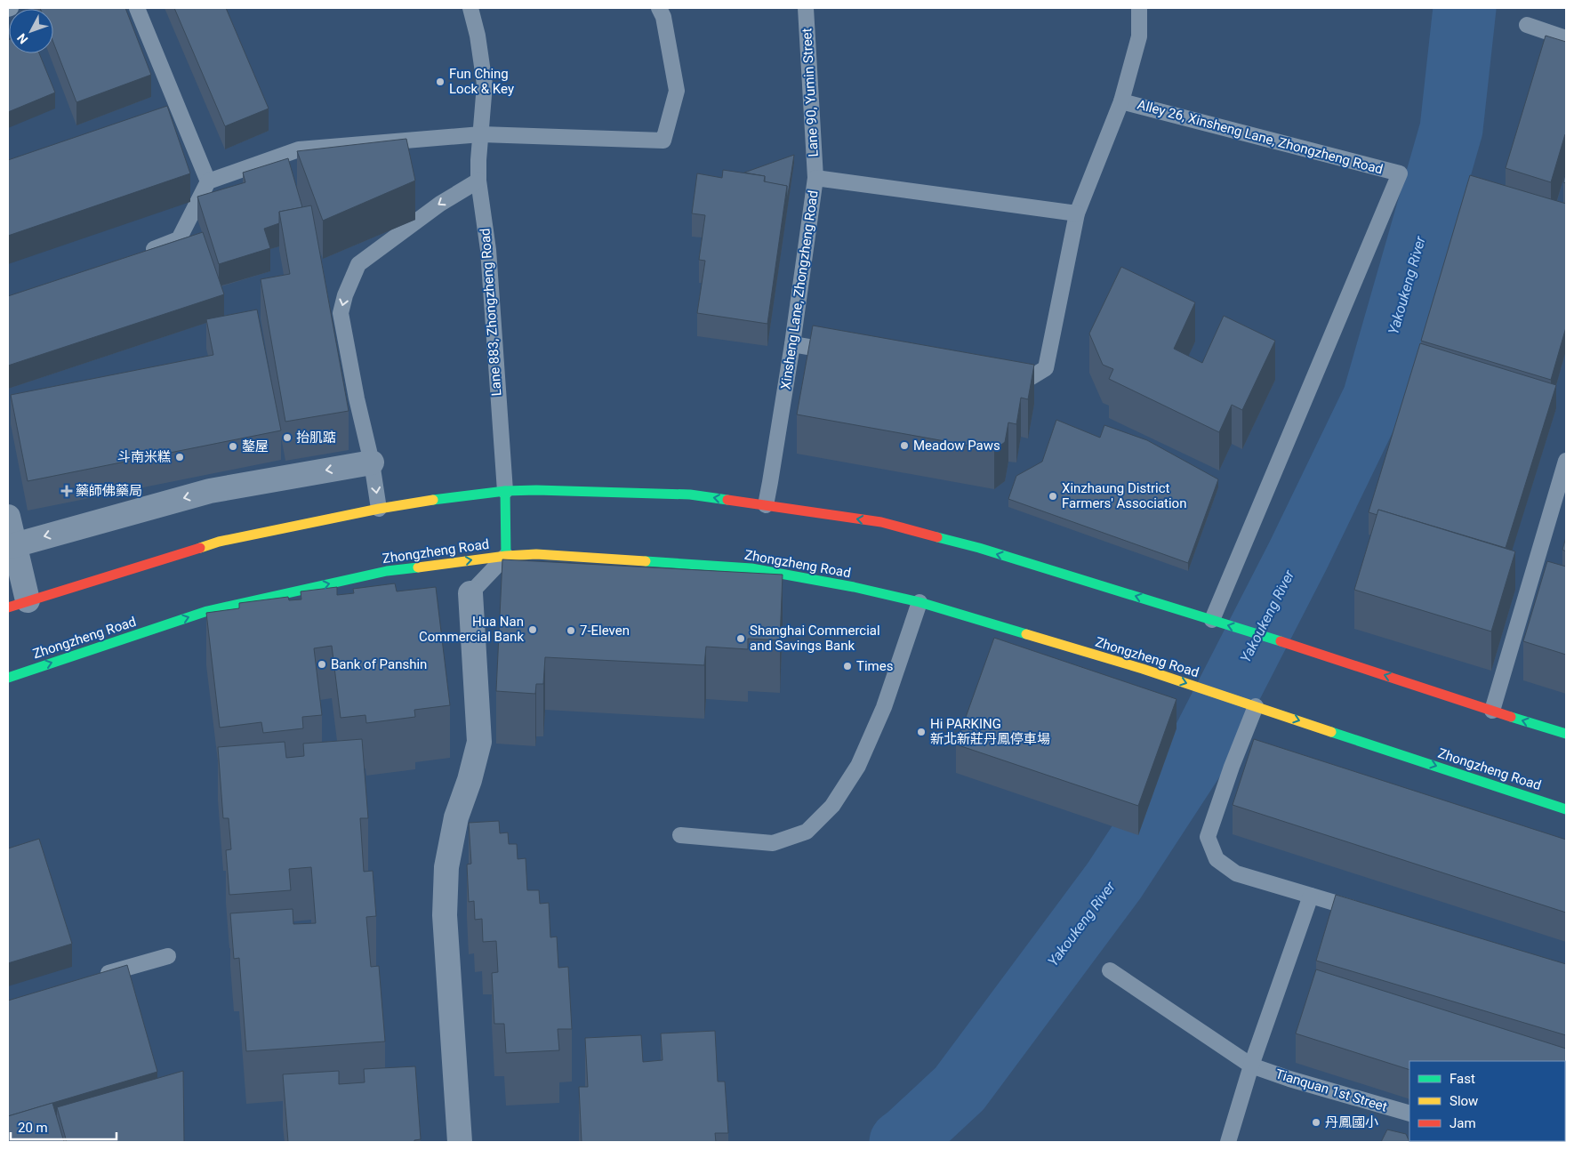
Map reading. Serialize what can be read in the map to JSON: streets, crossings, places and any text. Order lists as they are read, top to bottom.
{
  "streets": {
    "main road": ["Zhongzheng Road"],
    "lane": [
      "Lane 90, Yumin Street",
      "Alley 26, Xinsheng Lane, Zhongzheng Road",
      "Xinsheng Lane, Zhongzheng Road",
      "Lane 883, Zhongzheng Road",
      "Tianquan 1st Street"
    ]
  },
  "crossings": [
    ["Lane 90, Yumin Street", "Xinsheng Lane, Zhongzheng Road"]
  ],
  "water": ["Yakoukeng River"],
  "places": {
    "other": [
      "Fun Ching Lock & Key",
      "抬肌踮",
      "Meadow Paws",
      "鏊屋",
      "斗南米糕",
      "Xinzhaung District Farmers' Association",
      "Hua Nan Commercial Bank",
      "7-Eleven",
      "Shanghai Commercial and Savings Bank",
      "Bank of Panshin",
      "Times",
      "Hi PARKING 新北新莊丹鳳停車場",
      "丹鳳國小"
    ],
    "health": ["藥師佛藥局"]
  },
  "legend": ["Fast", "Slow", "Jam"],
  "scale_bar": "20 m",
  "north": "bottom left"
}
